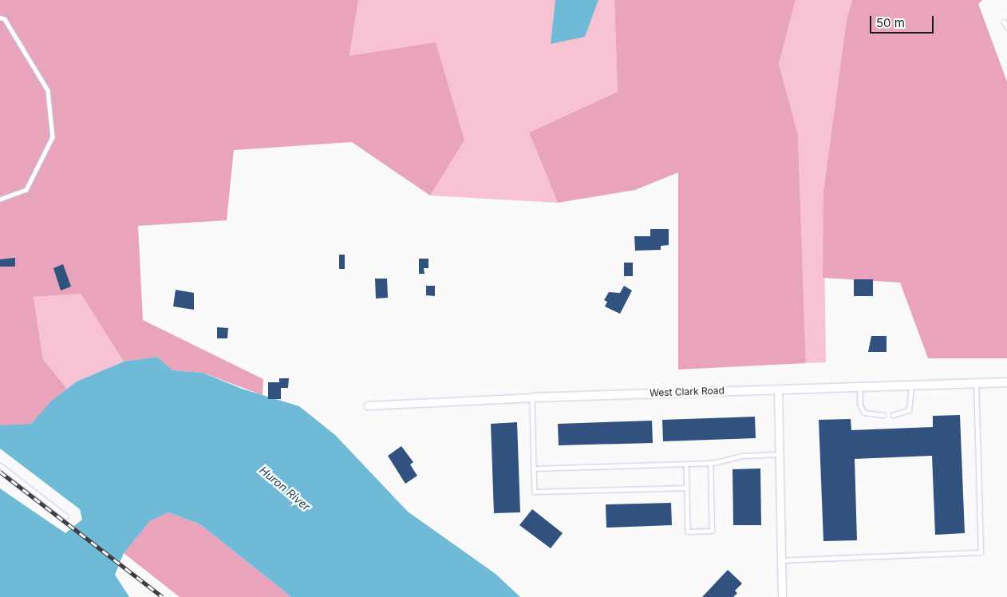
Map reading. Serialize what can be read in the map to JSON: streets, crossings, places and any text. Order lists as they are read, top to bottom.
{
  "streets": {
    "street": ["West Clark Road"]
  },
  "water": ["Huron River"],
  "scale_bar": "50 m"
}
